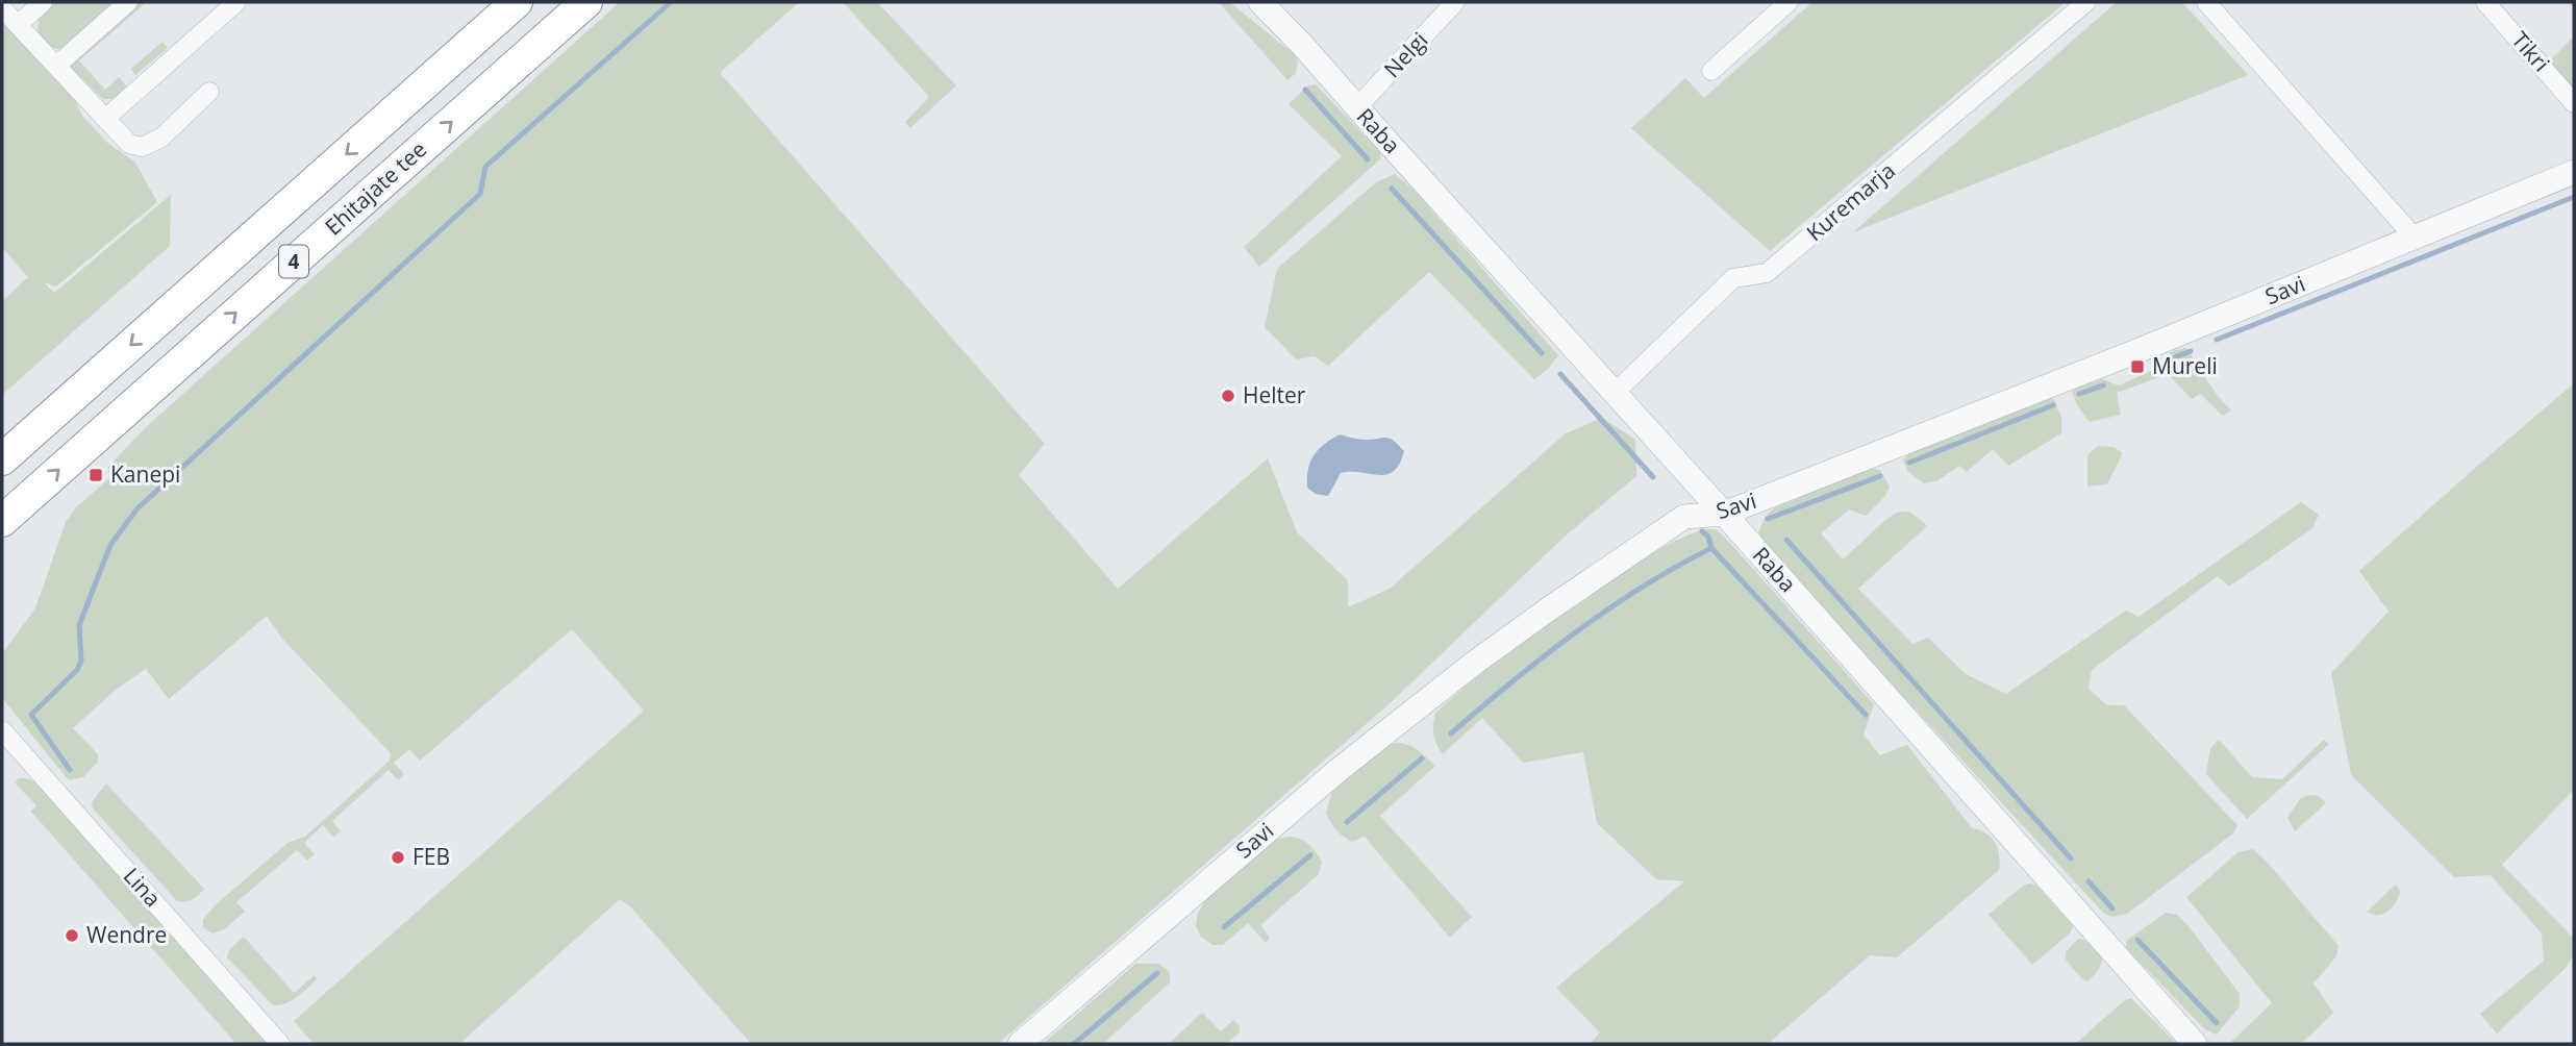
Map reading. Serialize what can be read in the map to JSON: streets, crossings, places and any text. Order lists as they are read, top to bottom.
{
  "streets": {
    "highway": ["Ehitajate tee", "4"],
    "street": [
      "Tikri",
      "Nelgi",
      "Raba",
      "Kuremarja",
      "Savi",
      "Lina"
    ]
  },
  "crossings": [
    ["Nelgi", "Raba"],
    ["Raba", "Kuremarja"],
    ["Raba", "Savi"]
  ],
  "places": {
    "transit": ["Mureli", "Kanepi"],
    "other": ["Helter", "FEB", "Wendre"]
  }
}
